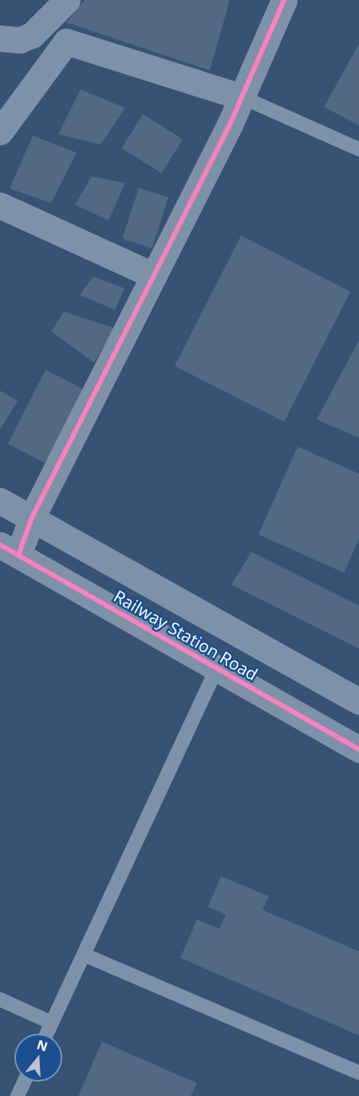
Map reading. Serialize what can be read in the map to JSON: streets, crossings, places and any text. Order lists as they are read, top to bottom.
{
  "streets": {
    "street": ["Railway Station Road"]
  },
  "north": "top"
}
